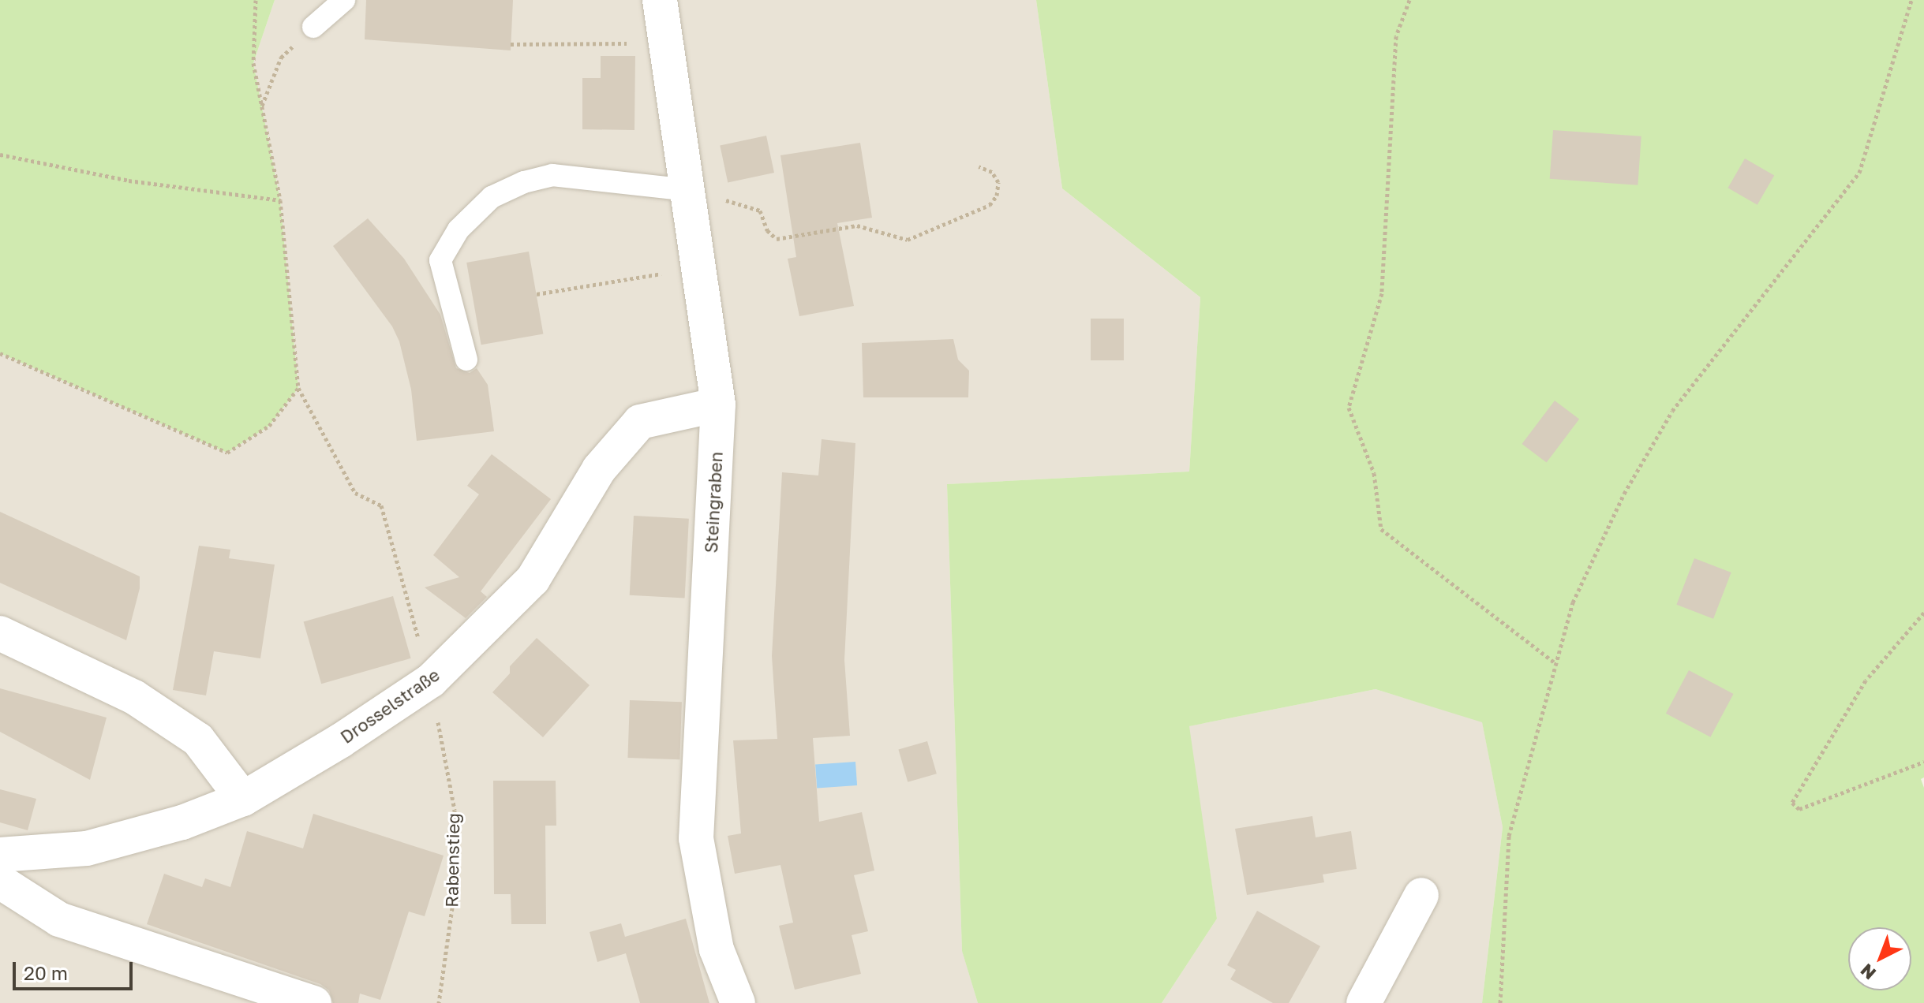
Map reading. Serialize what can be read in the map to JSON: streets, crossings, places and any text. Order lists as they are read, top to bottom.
{
  "streets": {
    "street": ["Steingraben", "Drosselstraße"],
    "path": ["Rabenstieg"]
  },
  "crossings": [
    ["Steingraben", "Drosselstraße"],
    ["Drosselstraße", "Rabenstieg"]
  ],
  "scale_bar": "20 m",
  "north": "bottom left"
}
